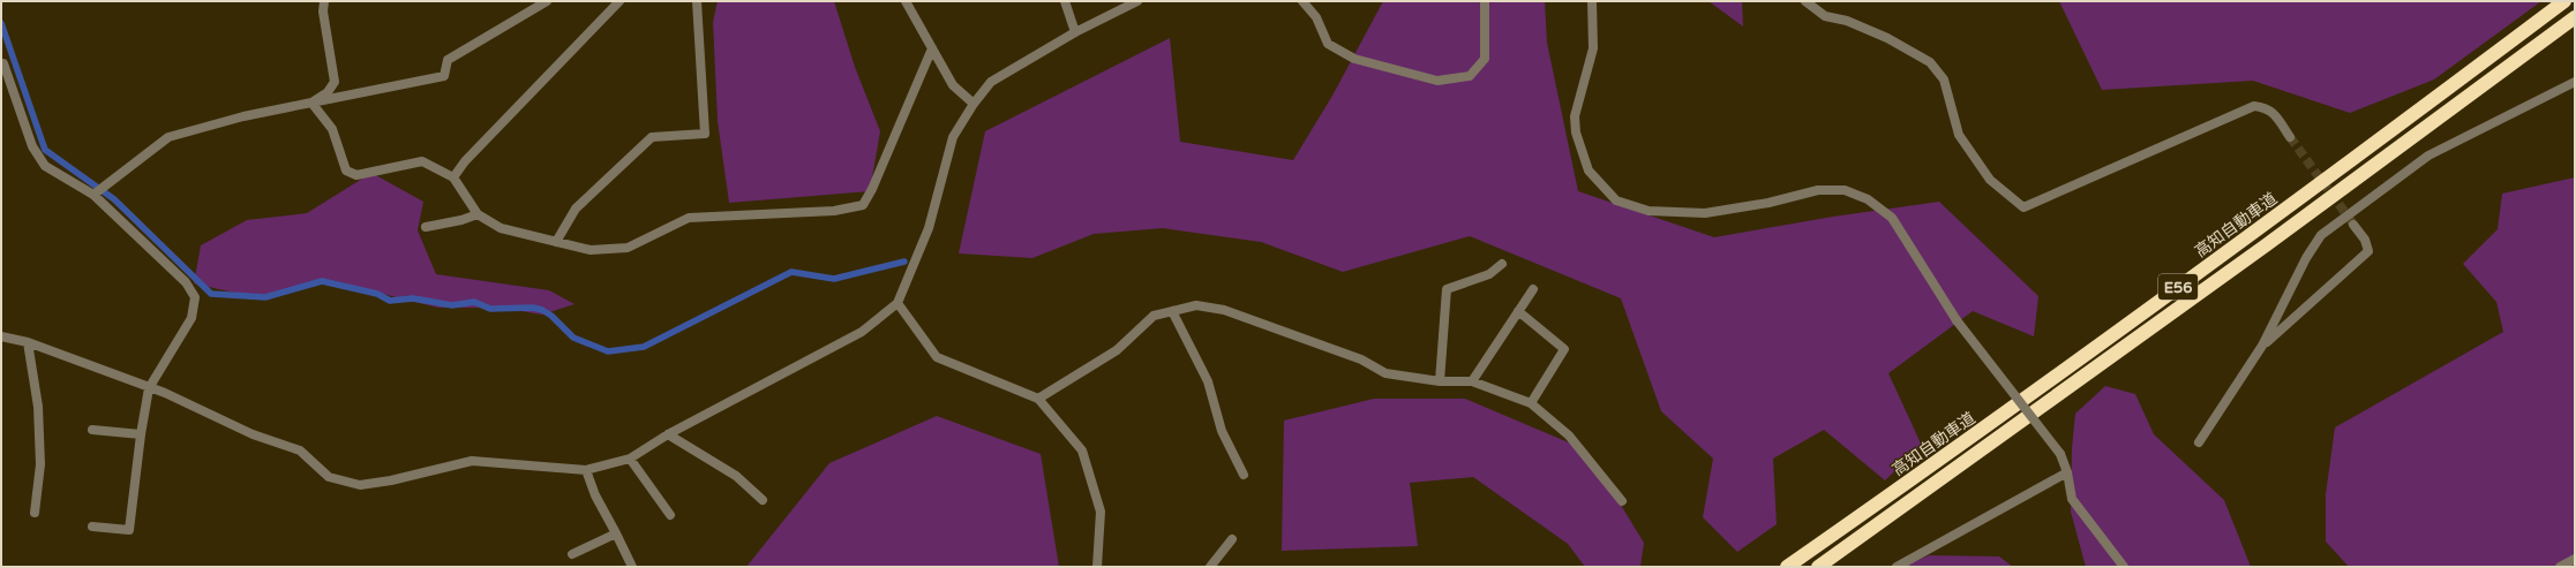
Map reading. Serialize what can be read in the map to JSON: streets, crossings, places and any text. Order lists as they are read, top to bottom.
{
  "streets": {
    "highway": ["高知自動車道", "E56"]
  }
}
